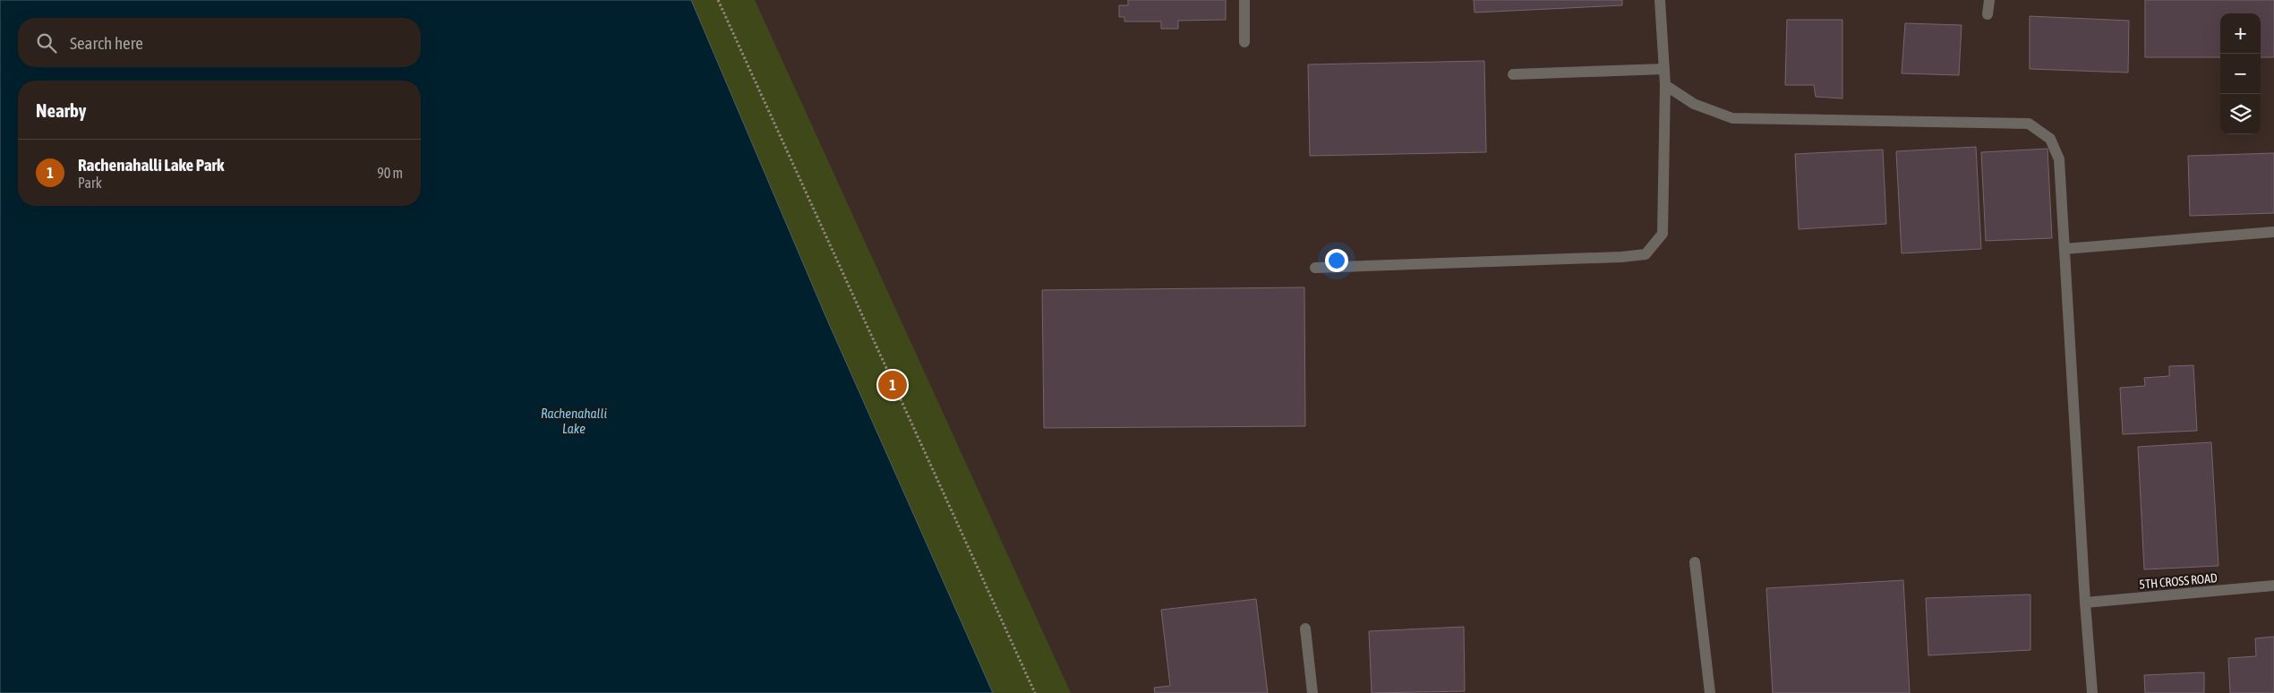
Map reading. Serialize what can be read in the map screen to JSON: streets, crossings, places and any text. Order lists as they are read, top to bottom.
{
  "streets": {
    "street": ["5TH CROSS ROAD"]
  },
  "water": ["Rachenahalli Lake"],
  "page": {
    "map_buttons": ["+", "−"],
    "search": "Search here",
    "heading": "Nearby",
    "list": [
      {
        "mark": "1",
        "name": "Rachenahalli Lake Park",
        "note": "Park",
        "value": "90 m"
      }
    ],
    "pins": "1"
  }
}
